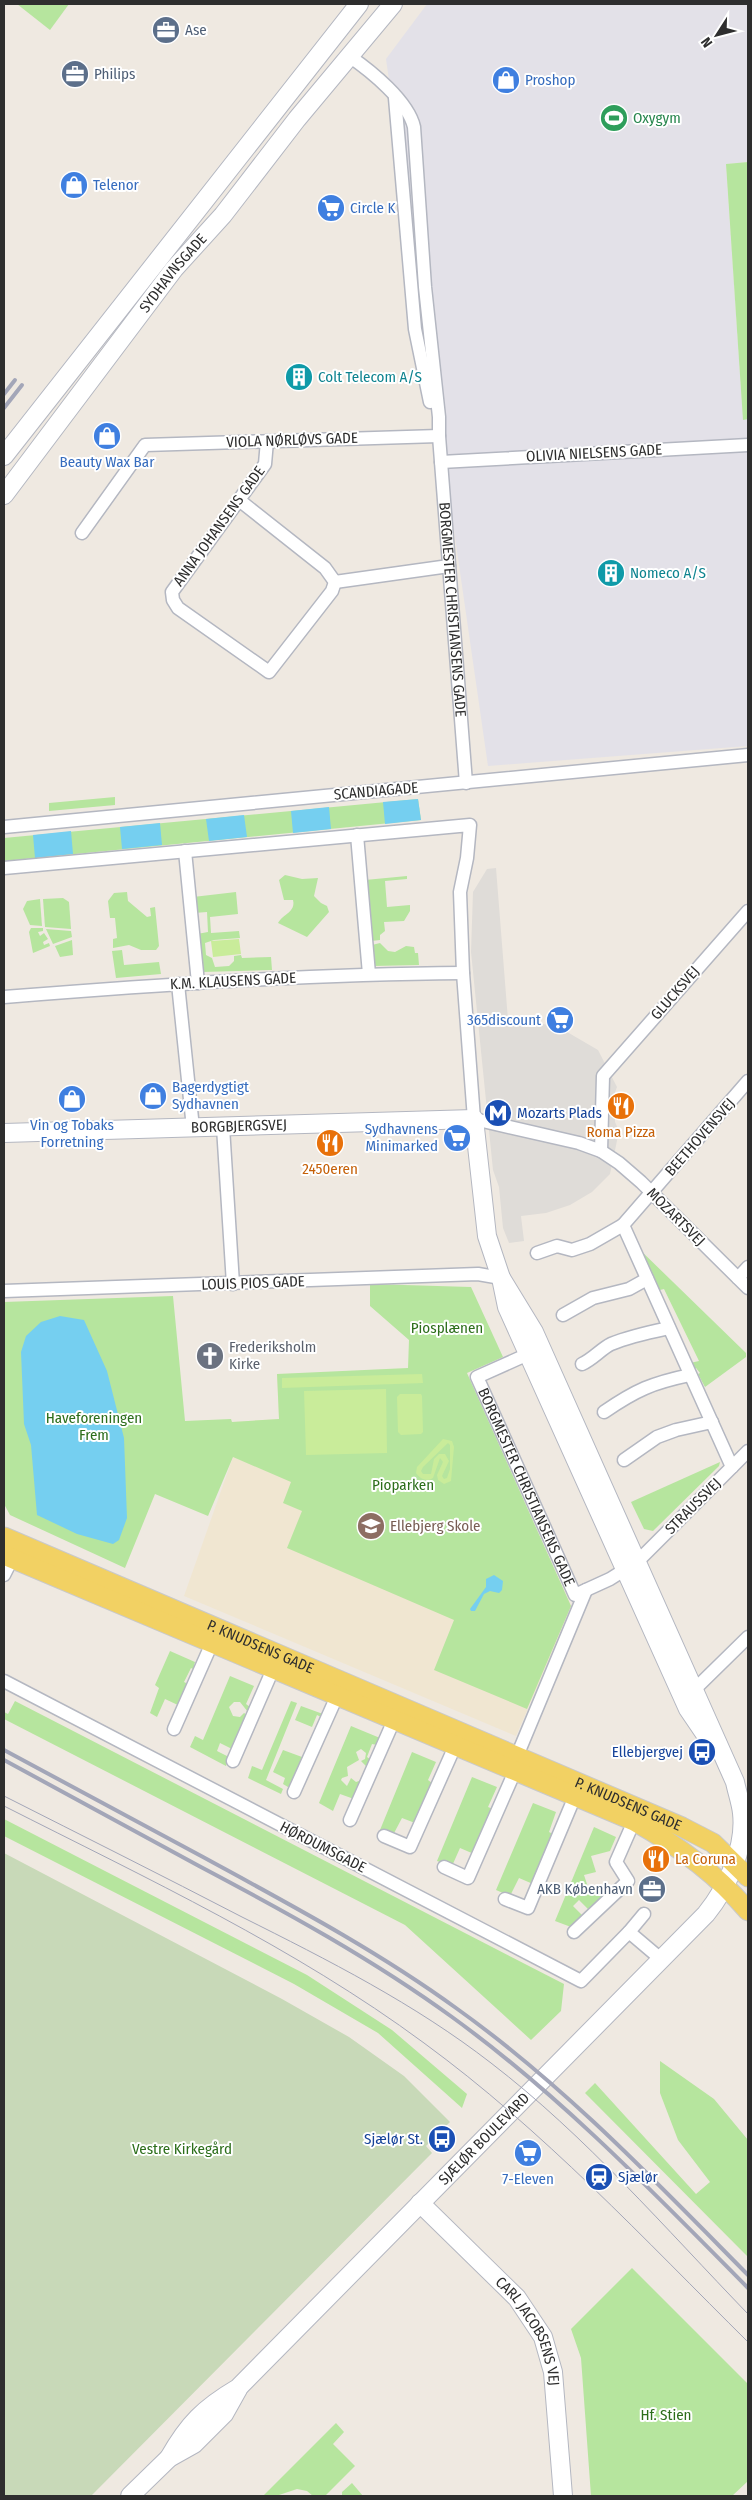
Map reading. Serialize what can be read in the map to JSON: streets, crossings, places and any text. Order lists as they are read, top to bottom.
{
  "streets": {
    "main road": ["P. KNUDSENS GADE"],
    "street": [
      "SYDHAVNSGADE",
      "VIOLA NØRLØVS GADE",
      "OLIVIA NIELSENS GADE",
      "ANNA JOHANSENS GADE",
      "BORGMESTER CHRISTIANSENS GADE",
      "SCANDIAGADE",
      "K.M. KLAUSENS GADE",
      "GLUCKSVEJ",
      "BORGBJERGSVEJ",
      "BEETHOVENSVEJ",
      "MOZARTSVEJ",
      "LOUIS PIOS GADE",
      "STRAUSSVEJ",
      "HØRDUMSGADE",
      "SJÆLØR BOULEVARD",
      "CARL JACOBSENS VEJ"
    ]
  },
  "crossings": [
    ["SYDHAVNSGADE", "BORGMESTER CHRISTIANSENS GADE"],
    ["VIOLA NØRLØVS GADE", "ANNA JOHANSENS GADE"],
    ["VIOLA NØRLØVS GADE", "BORGMESTER CHRISTIANSENS GADE"],
    ["OLIVIA NIELSENS GADE", "BORGMESTER CHRISTIANSENS GADE"],
    ["BORGMESTER CHRISTIANSENS GADE", "SCANDIAGADE"],
    ["BORGMESTER CHRISTIANSENS GADE", "STRAUSSVEJ"],
    ["GLUCKSVEJ", "MOZARTSVEJ"],
    ["BEETHOVENSVEJ", "MOZARTSVEJ"],
    ["P. KNUDSENS GADE", "SJÆLØR BOULEVARD"],
    ["SJÆLØR BOULEVARD", "CARL JACOBSENS VEJ"]
  ],
  "parks": [
    "Piosplænen",
    "Haveforeningen Frem",
    "Pioparken",
    "Vestre Kirkegård",
    "Hf. Stien"
  ],
  "places": {
    "office": ["Ase", "Philips", "AKB København"],
    "shop": [
      "Proshop",
      "Telenor",
      "Beauty Wax Bar",
      "Bagerdygtigt Sydhavnen",
      "Vin og Tobaks Forretning"
    ],
    "sports": ["Oxygym"],
    "supermarket": [
      "Circle K",
      "365discount",
      "Sydhavnens Minimarked",
      "7-Eleven"
    ],
    "building": ["Colt Telecom A/S", "Nomeco A/S"],
    "restaurant": ["Roma Pizza", "2450eren", "La Coruna"],
    "metro station": ["Mozarts Plads"],
    "church": ["Frederiksholm Kirke"],
    "school or university": ["Ellebjerg Skole"],
    "bus stop": ["Ellebjergvej", "Sjælør St."],
    "station": ["Sjælør"]
  },
  "north": "bottom left"
}
